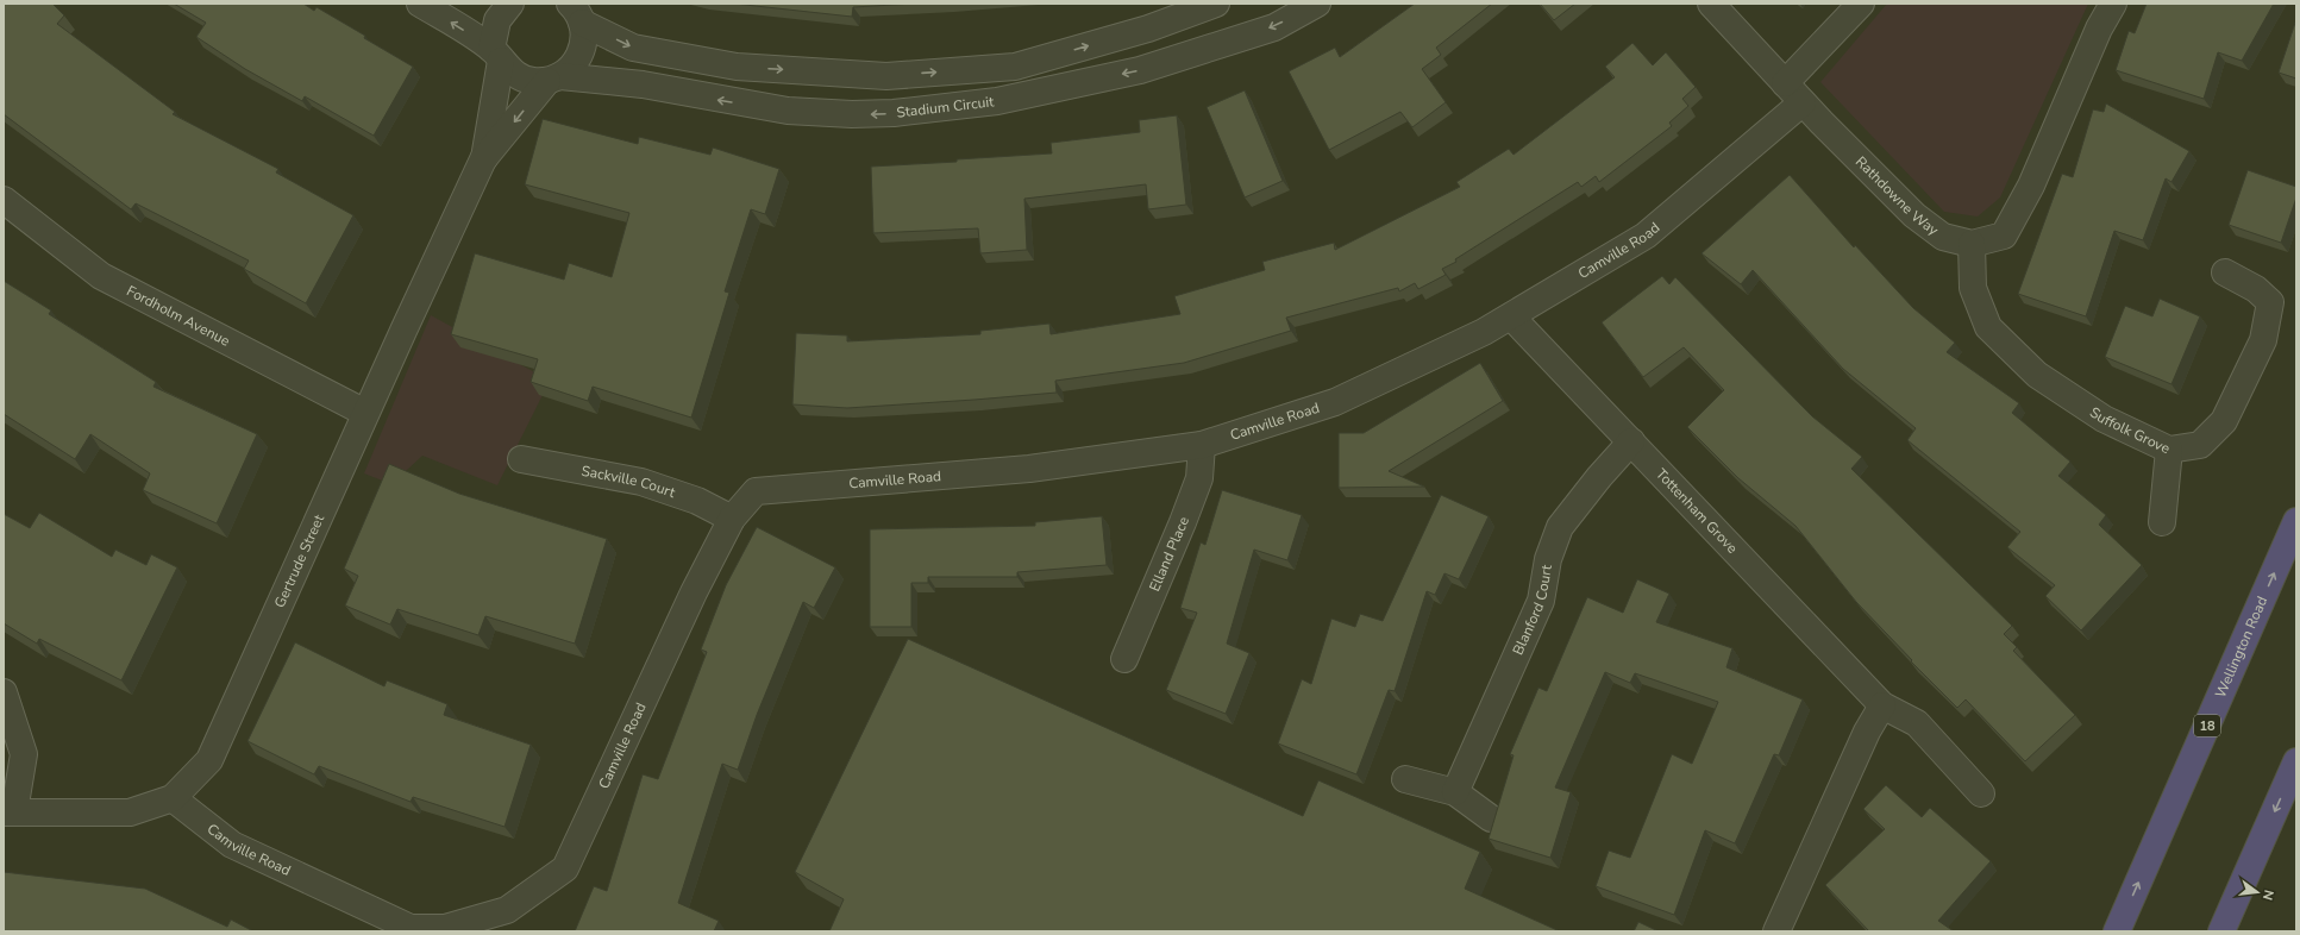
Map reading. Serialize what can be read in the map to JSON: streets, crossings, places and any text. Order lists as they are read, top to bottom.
{
  "streets": {
    "highway": ["Wellington Road", "18"],
    "street": [
      "Stadium Circuit",
      "Rathdowne Way",
      "Camville Road",
      "Fordholm Avenue",
      "Suffolk Grove",
      "Sackville Court",
      "Tottenham Grove",
      "Elland Place",
      "Gertrude Street",
      "Blanford Court"
    ]
  },
  "crossings": [
    ["Stadium Circuit", "Gertrude Street"],
    ["Rathdowne Way", "Camville Road"],
    ["Rathdowne Way", "Suffolk Grove"],
    ["Camville Road", "Sackville Court"],
    ["Camville Road", "Tottenham Grove"],
    ["Camville Road", "Elland Place"],
    ["Camville Road", "Gertrude Street"],
    ["Fordholm Avenue", "Gertrude Street"],
    ["Tottenham Grove", "Blanford Court"]
  ],
  "north": "right"
}
